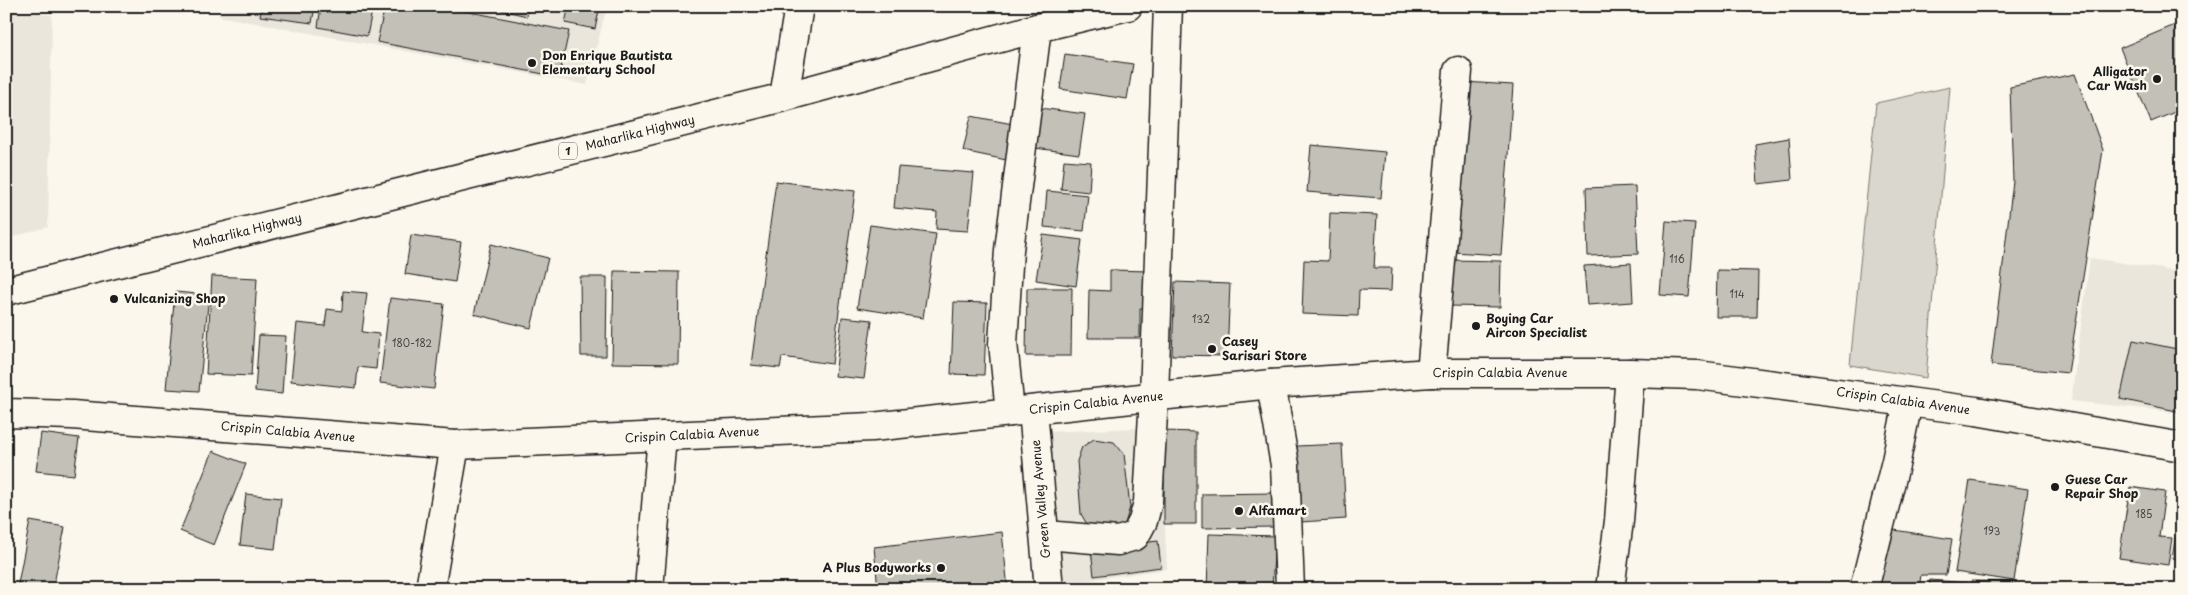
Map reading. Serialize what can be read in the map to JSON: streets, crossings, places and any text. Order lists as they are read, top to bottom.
{
  "streets": {
    "main road": [
      "Maharlika Highway",
      "1",
      "Crispin Calabia Avenue",
      "Green Valley Avenue"
    ]
  },
  "crossings": [
    ["Maharlika Highway", "Green Valley Avenue"],
    ["Crispin Calabia Avenue", "Green Valley Avenue"]
  ],
  "places": [
    "Don Enrique Bautista Elementary School",
    "Alligator Car Wash",
    "Vulcanizing Shop",
    "Boying Car Aircon Specialist",
    "Casey Sarisari Store",
    "Guese Car Repair Shop",
    "Alfamart",
    "A Plus Bodyworks"
  ],
  "house_numbers": [
    "116",
    "114",
    "132",
    "180-182",
    "185",
    "193"
  ]
}
